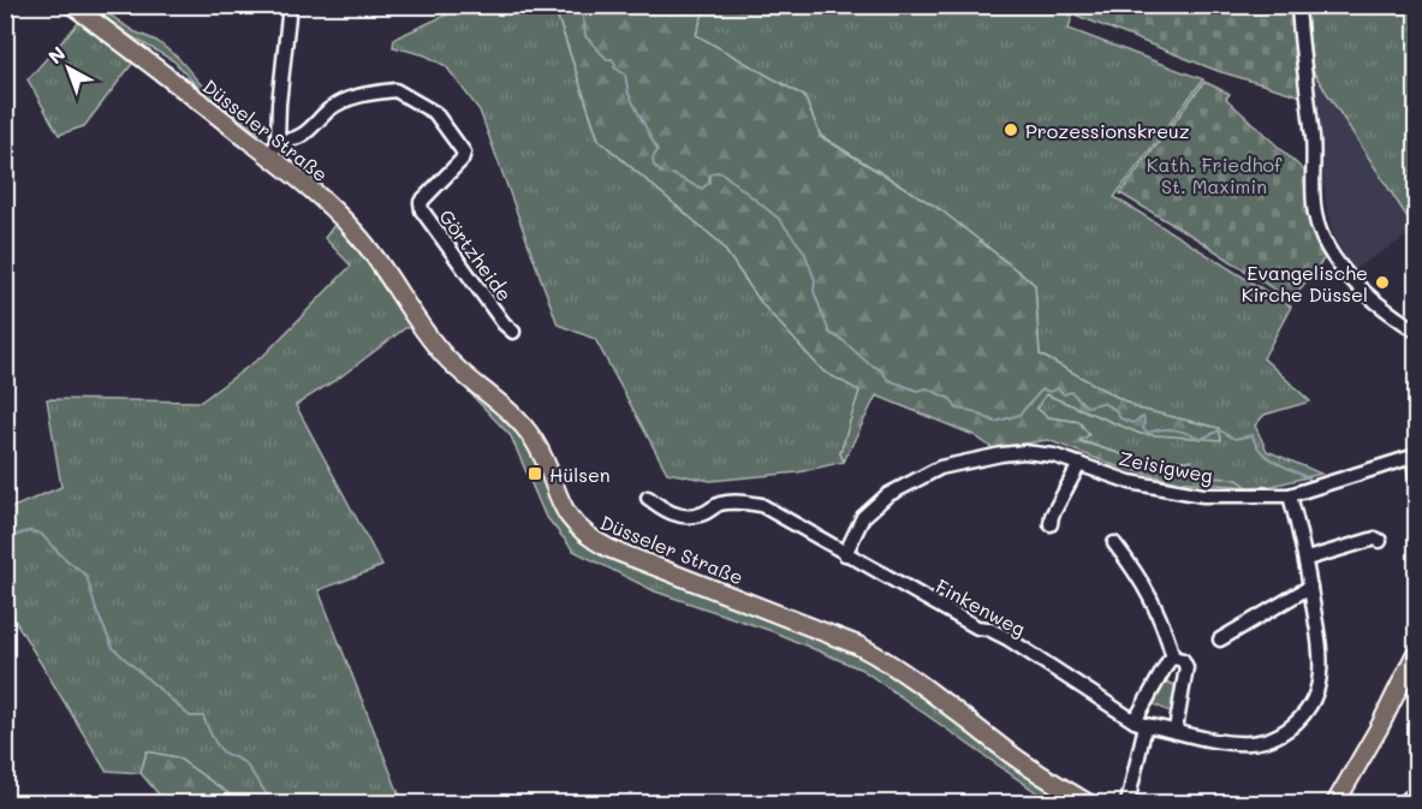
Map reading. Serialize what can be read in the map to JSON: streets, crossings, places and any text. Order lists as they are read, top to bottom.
{
  "streets": {
    "main road": ["Düsseler Straße"],
    "street": ["Görtzheide", "Zeisigweg", "Finkenweg"]
  },
  "crossings": [
    ["Düsseler Straße", "Görtzheide"],
    ["Zeisigweg", "Finkenweg"]
  ],
  "parks": ["Kath. Friedhof St. Maximin"],
  "places": {
    "other": ["Prozessionskreuz", "Evangelische Kirche Düssel"],
    "transit": ["Hülsen"]
  },
  "north": "top left"
}
